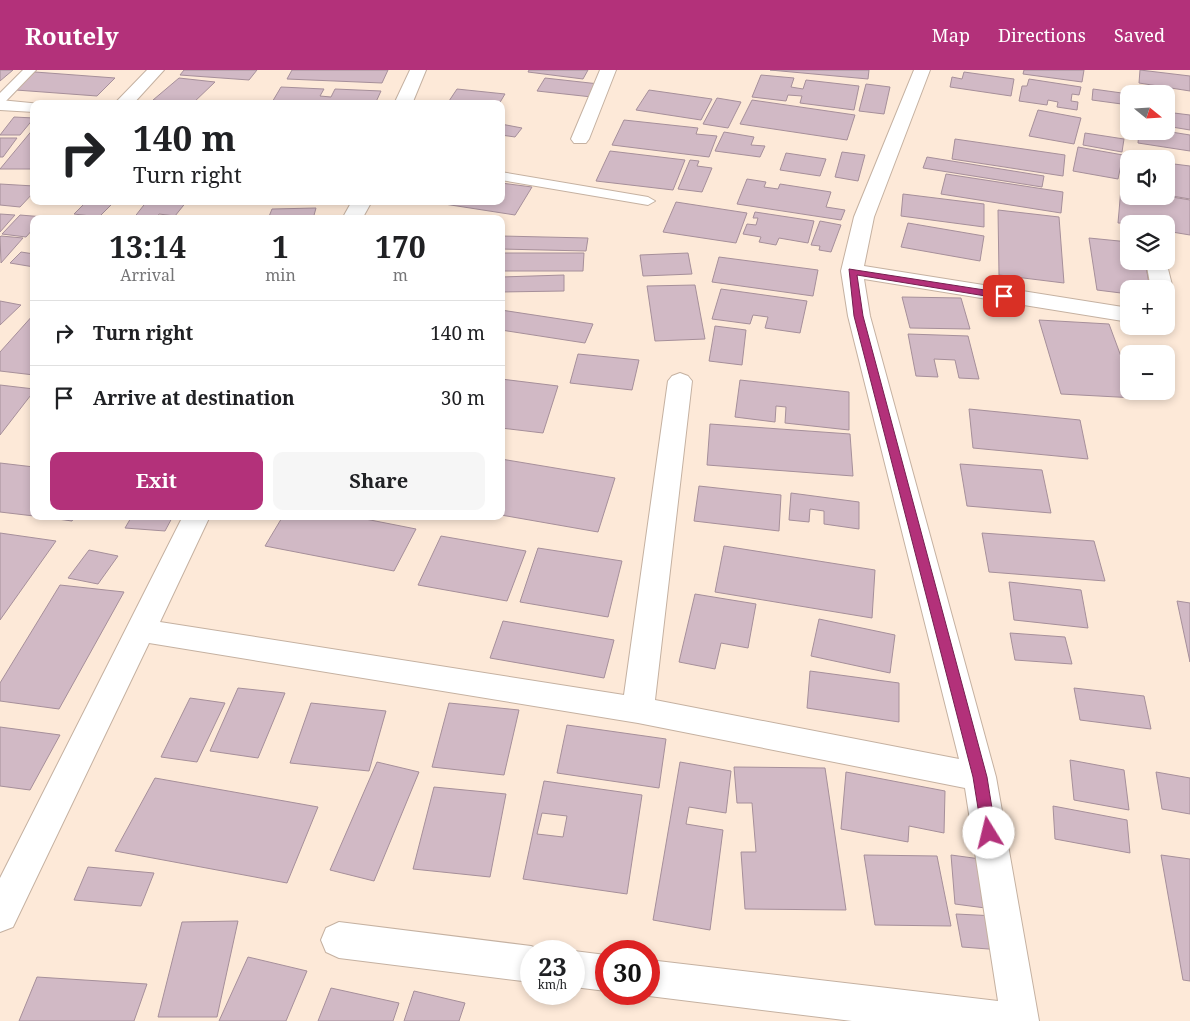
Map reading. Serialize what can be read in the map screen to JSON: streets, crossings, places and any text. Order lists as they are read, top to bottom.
{
  "north": "right",
  "page": {
    "header": "Routely",
    "nav": ["Map", "Directions", "Saved"],
    "map_buttons": ["+", "−"],
    "turn": ["140 m", "Turn right"],
    "eta": [
      "13:14",
      "Arrival",
      "1",
      "min",
      "170",
      "m"
    ],
    "list": [
      {
        "name": "Turn right",
        "value": "140 m"
      },
      {
        "name": "Arrive at destination",
        "value": "30 m"
      }
    ],
    "buttons": ["Exit", "Share"],
    "speed": "23 km/h",
    "limit": "30"
  }
}
